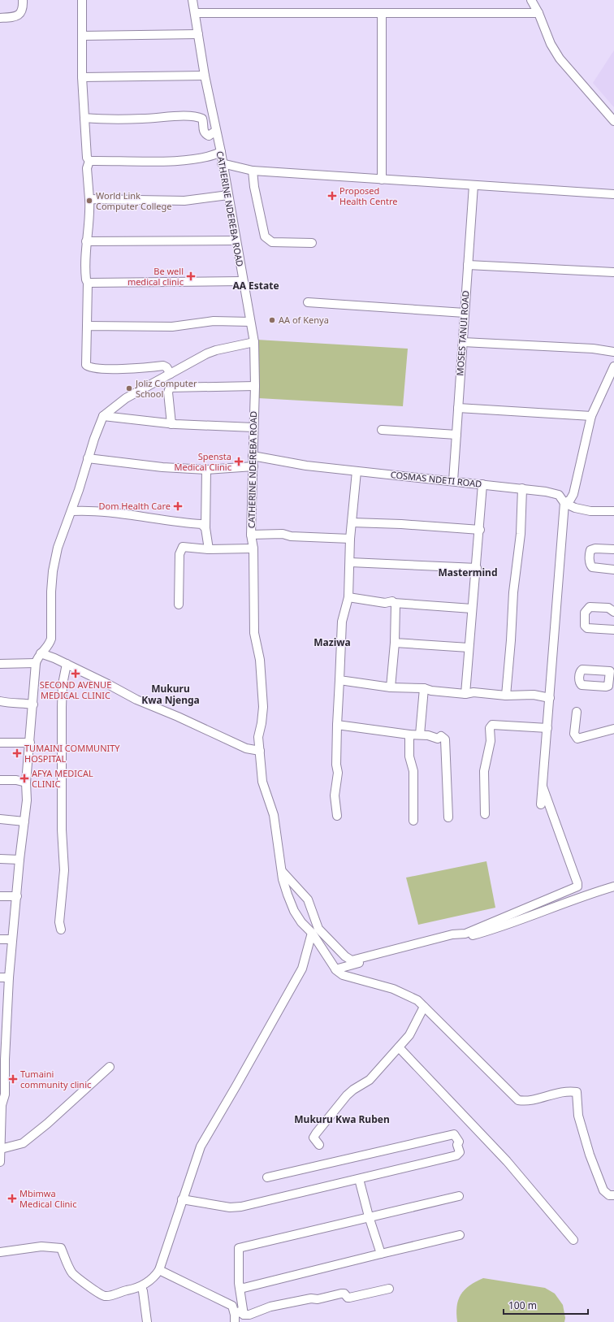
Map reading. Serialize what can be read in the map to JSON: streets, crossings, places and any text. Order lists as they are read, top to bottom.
{
  "streets": {
    "street": ["CATHERINE NDEREBA ROAD", "MOSES TANUI ROAD", "COSMAS NDETI ROAD"]
  },
  "crossings": [
    ["CATHERINE NDEREBA ROAD", "COSMAS NDETI ROAD"],
    ["MOSES TANUI ROAD", "COSMAS NDETI ROAD"]
  ],
  "districts": [
    "AA Estate",
    "Mastermind",
    "Maziwa",
    "Mukuru Kwa Njenga",
    "Mukuru Kwa Ruben"
  ],
  "places": {
    "health": [
      "Proposed Health Centre",
      "Be well medical clinic",
      "Spensta Medical Clinic",
      "Dom Health Care",
      "SECOND AVENUE MEDICAL CLINIC",
      "TUMAINI COMMUNITY HOSPITAL",
      "AFYA MEDICAL CLINIC",
      "Tumaini community clinic",
      "Mbimwa Medical Clinic"
    ],
    "other": ["World Link Computer College", "AA of Kenya", "Joliz Computer School"]
  },
  "scale_bar": "100 m"
}
